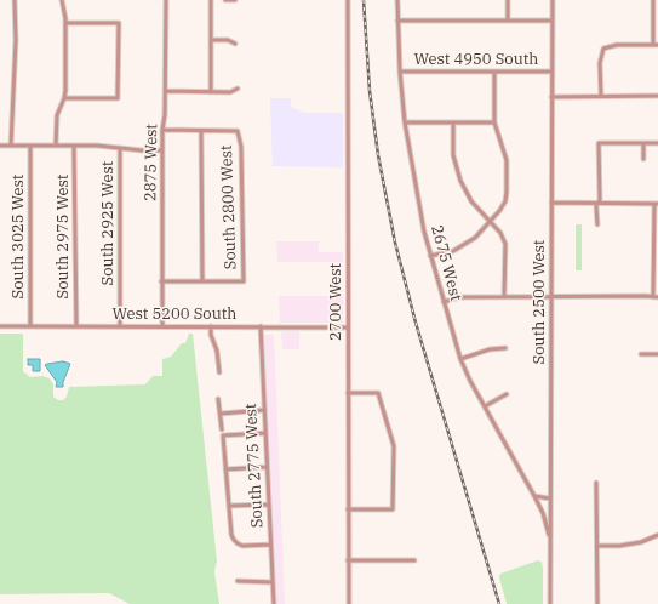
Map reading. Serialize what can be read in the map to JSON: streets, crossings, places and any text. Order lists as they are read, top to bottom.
{
  "streets": {
    "street": [
      "West 4950 South",
      "2875 West",
      "South 2800 West",
      "South 2925 West",
      "South 3025 West",
      "South 2975 West",
      "2675 West",
      "2700 West",
      "South 2500 West",
      "West 5200 South",
      "South 2775 West"
    ]
  },
  "crossings": [
    ["West 4950 South", "2675 West"],
    ["West 4950 South", "South 2500 West"],
    ["2875 West", "West 5200 South"],
    ["South 2925 West", "West 5200 South"],
    ["South 3025 West", "West 5200 South"],
    ["South 2975 West", "West 5200 South"],
    ["2675 West", "South 2500 West"],
    ["2700 West", "West 5200 South"],
    ["West 5200 South", "South 2775 West"]
  ]
}
